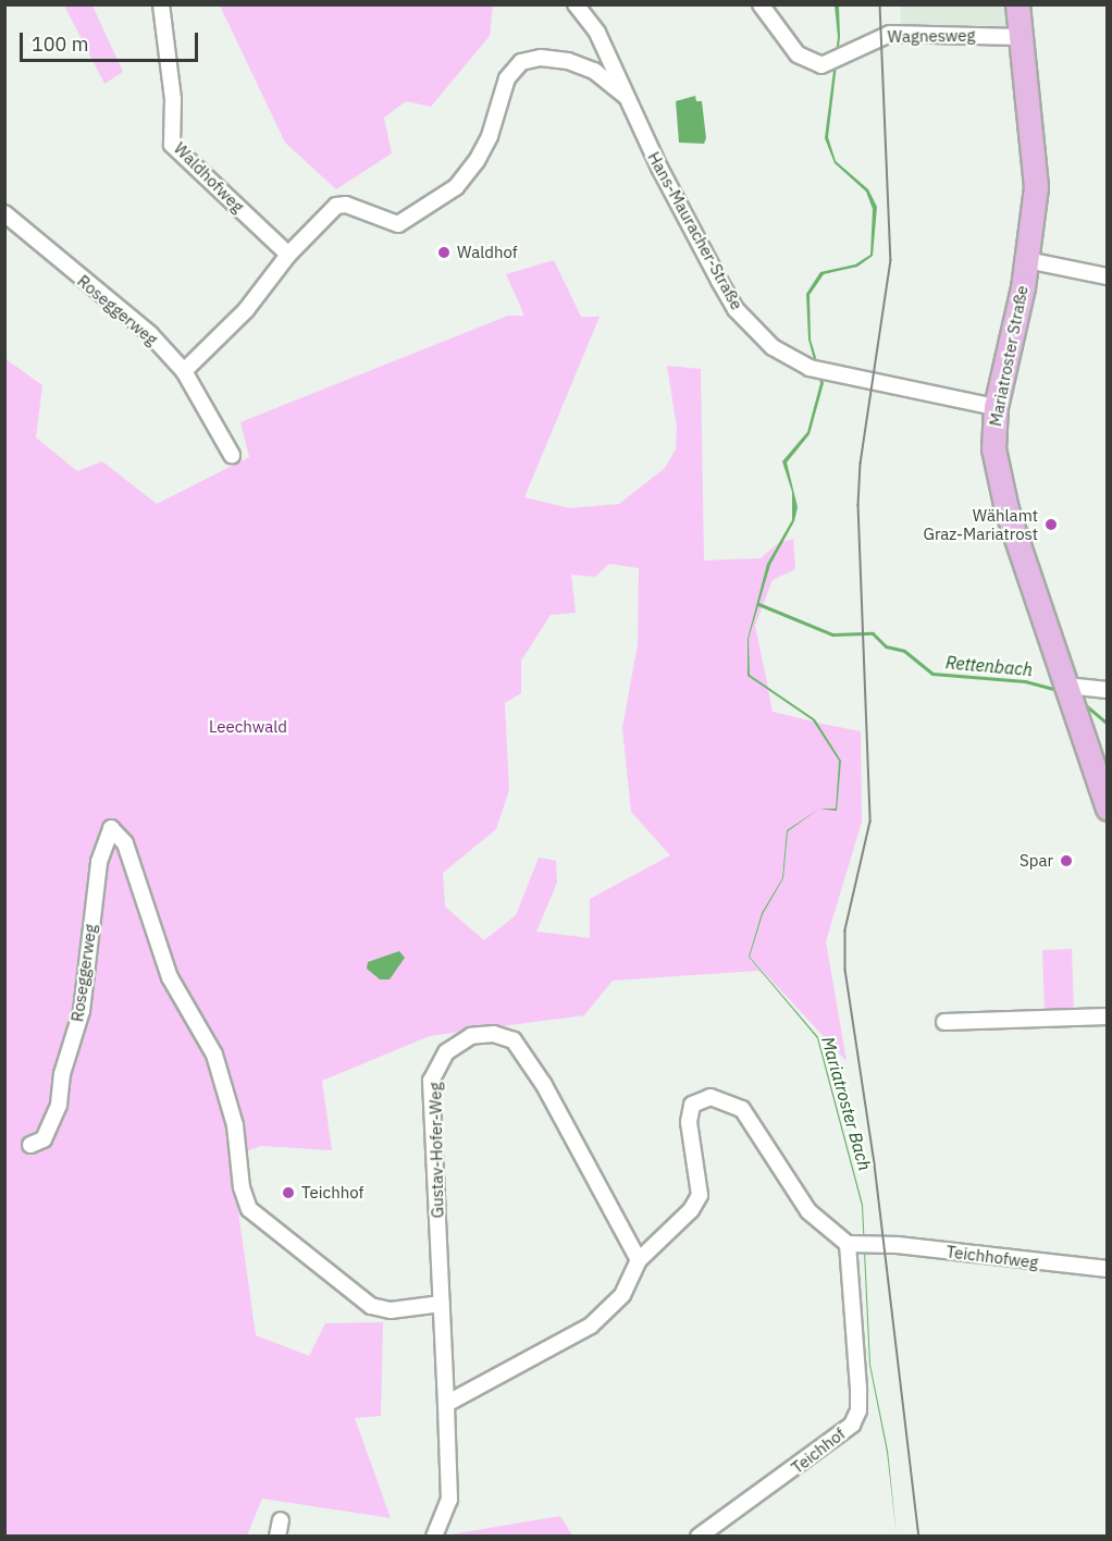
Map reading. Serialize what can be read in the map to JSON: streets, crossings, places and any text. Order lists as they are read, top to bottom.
{
  "streets": {
    "main road": ["Mariatroster Straße"],
    "street": [
      "Wagnesweg",
      "Waldhofweg",
      "Hans-Mauracher-Straße",
      "Roseggerweg",
      "Gustav-Hofer-Weg",
      "Teichhofweg",
      "Teichhof"
    ]
  },
  "crossings": [
    ["Wagnesweg", "Mariatroster Straße"],
    ["Hans-Mauracher-Straße", "Mariatroster Straße"],
    ["Roseggerweg", "Gustav-Hofer-Weg"],
    ["Teichhofweg", "Teichhof"]
  ],
  "water": ["Rettenbach", "Mariatroster Bach"],
  "parks": ["Leechwald"],
  "places": [
    "Waldhof",
    "Wählamt Graz-Mariatrost",
    "Spar",
    "Teichhof"
  ],
  "scale_bar": "100 m"
}
